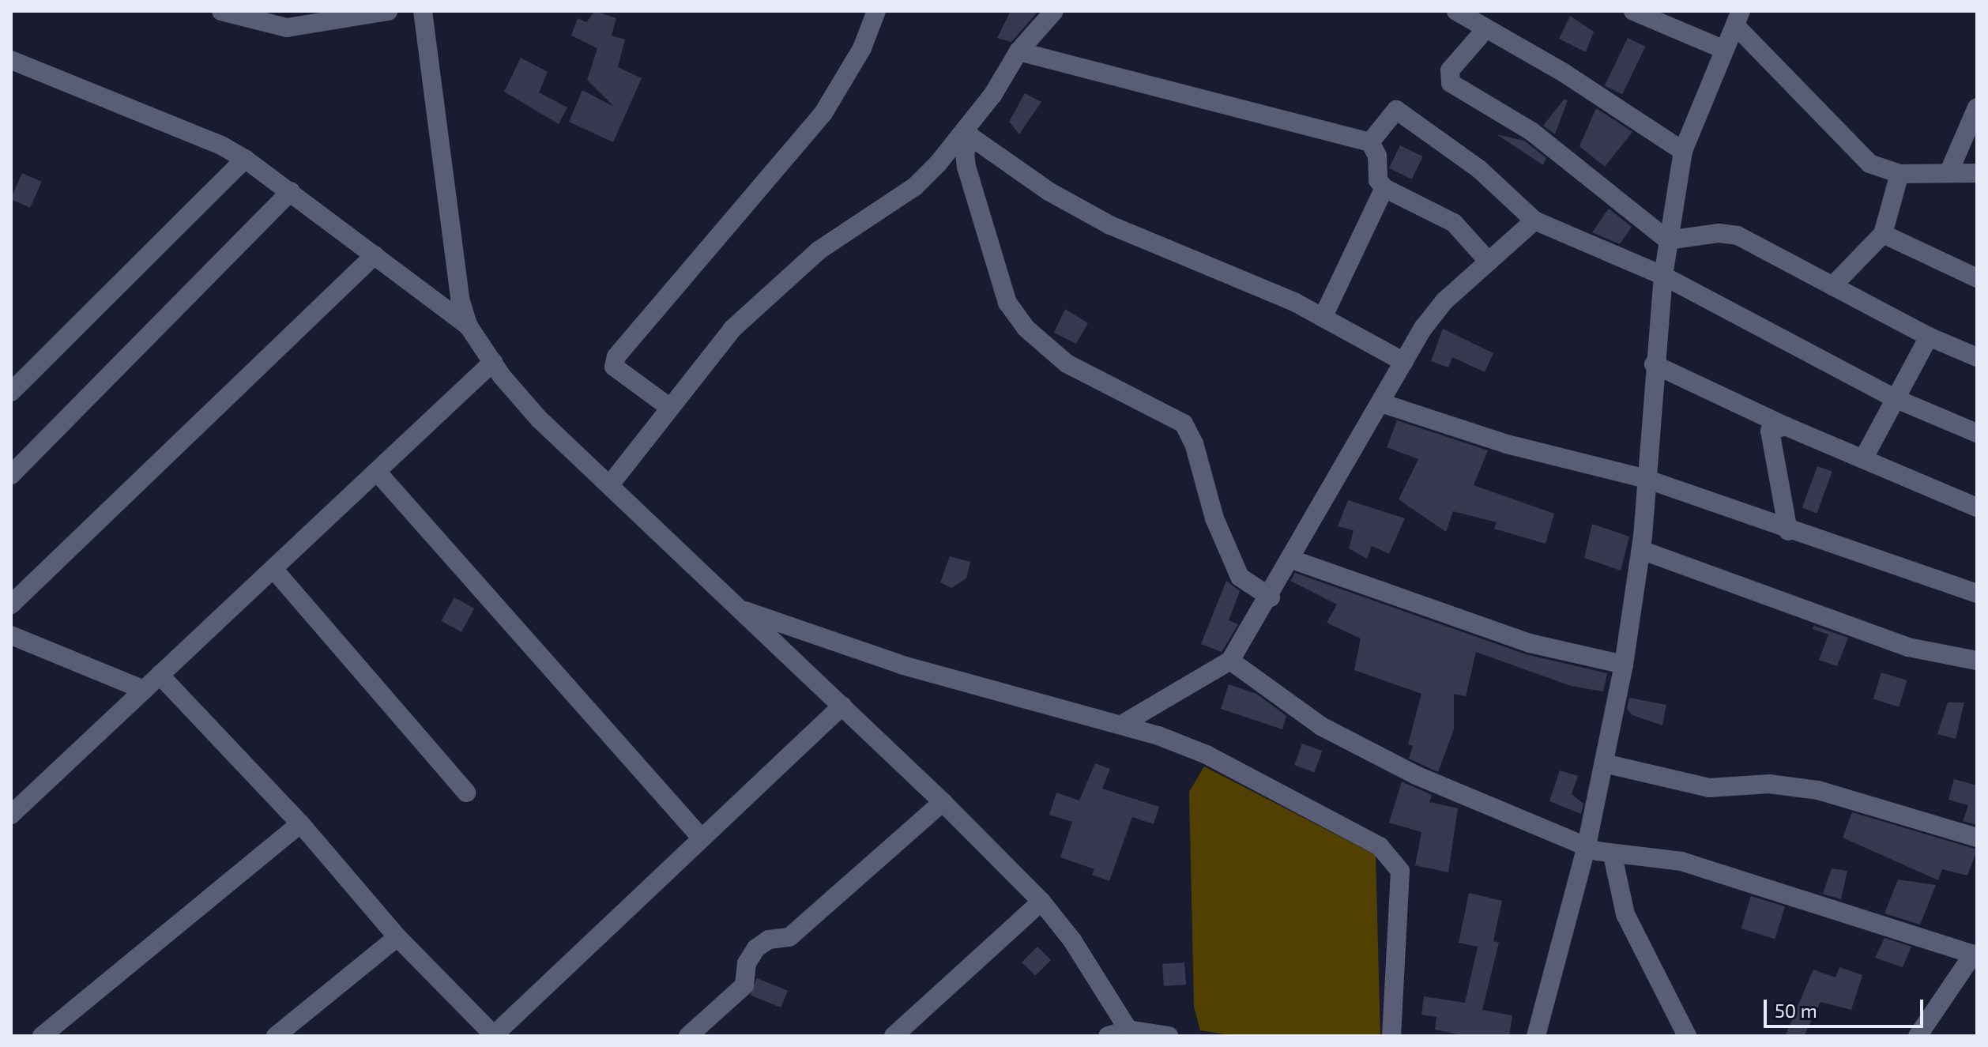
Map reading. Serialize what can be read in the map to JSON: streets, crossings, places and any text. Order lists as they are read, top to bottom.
{
  "scale_bar": "50 m"
}
